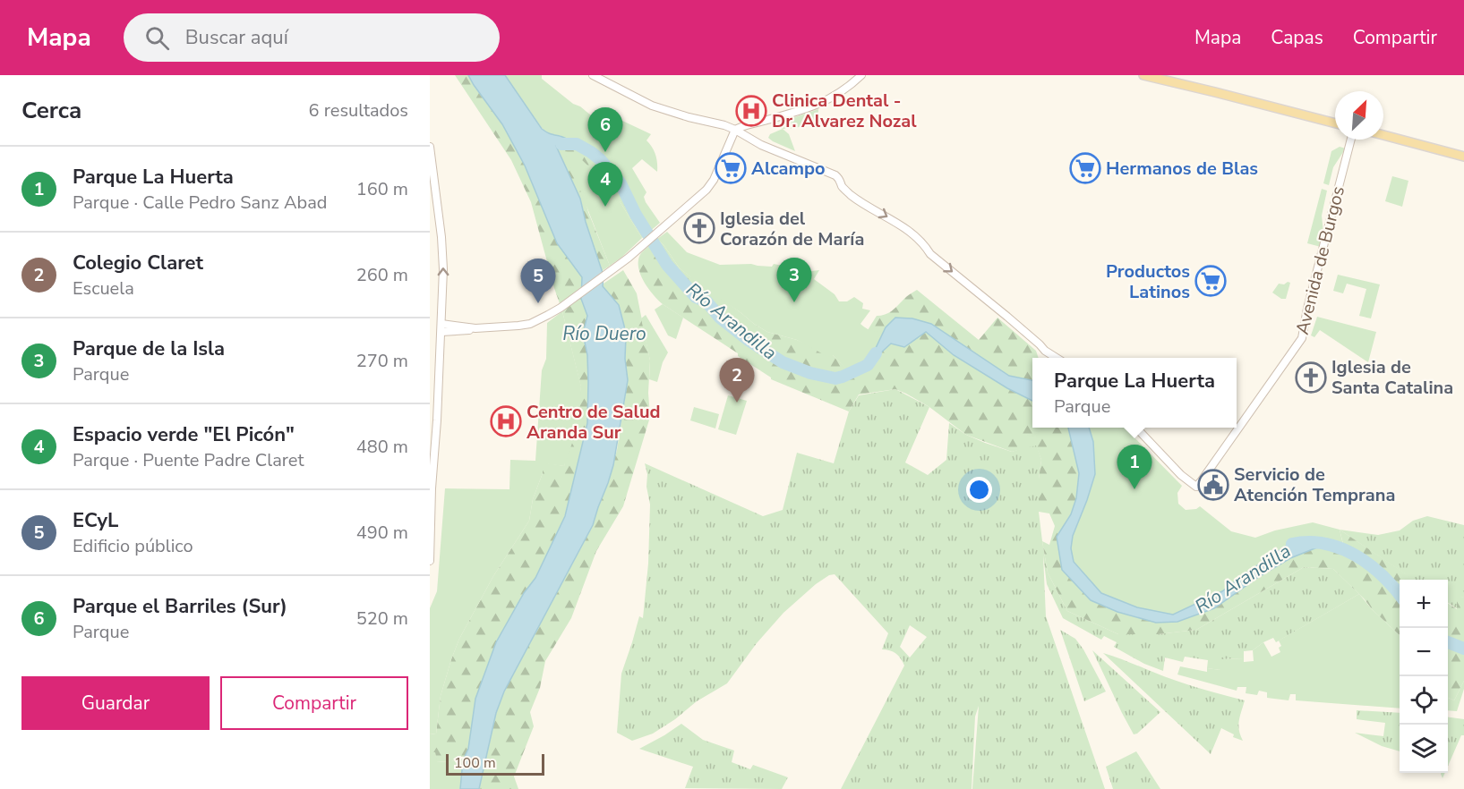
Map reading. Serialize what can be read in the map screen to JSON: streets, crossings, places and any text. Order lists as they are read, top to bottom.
{
  "streets": {
    "street": ["Avenida de Burgos"]
  },
  "water": ["Río Arandilla", "Río Duero"],
  "places": {
    "hospital": ["Clinica Dental - Dr. Alvarez Nozal", "Centro de Salud Aranda Sur"],
    "supermarket": ["Alcampo", "Hermanos de Blas", "Productos Latinos"],
    "church": ["Iglesia del Corazón de María", "Iglesia de Santa Catalina"],
    "public building": ["Servicio de Atención Temprana"]
  },
  "scale_bar": "100 m",
  "north": "top right",
  "page": {
    "header": "Mapa",
    "search": "Buscar aquí",
    "nav": ["Mapa", "Capas", "Compartir"],
    "heading": ["Cerca", "6 resultados"],
    "pins": [
      "6",
      "4",
      "3",
      "5",
      "2",
      "1"
    ],
    "list": [
      {
        "mark": "1",
        "name": "Parque La Huerta",
        "note": "Parque · Calle Pedro Sanz Abad",
        "value": "160 m"
      },
      {
        "mark": "2",
        "name": "Colegio Claret",
        "note": "Escuela",
        "value": "260 m"
      },
      {
        "mark": "3",
        "name": "Parque de la Isla",
        "note": "Parque",
        "value": "270 m"
      },
      {
        "mark": "4",
        "name": "Espacio verde \"El Picón\"",
        "note": "Parque · Puente Padre Claret",
        "value": "480 m"
      },
      {
        "mark": "5",
        "name": "ECyL",
        "note": "Edificio público",
        "value": "490 m"
      },
      {
        "mark": "6",
        "name": "Parque el Barriles (Sur)",
        "note": "Parque",
        "value": "520 m"
      }
    ],
    "popup": ["Parque La Huerta", "Parque"],
    "map_buttons": ["+", "−"],
    "buttons": ["Guardar", "Compartir"],
    "scale": "100 m"
  }
}
